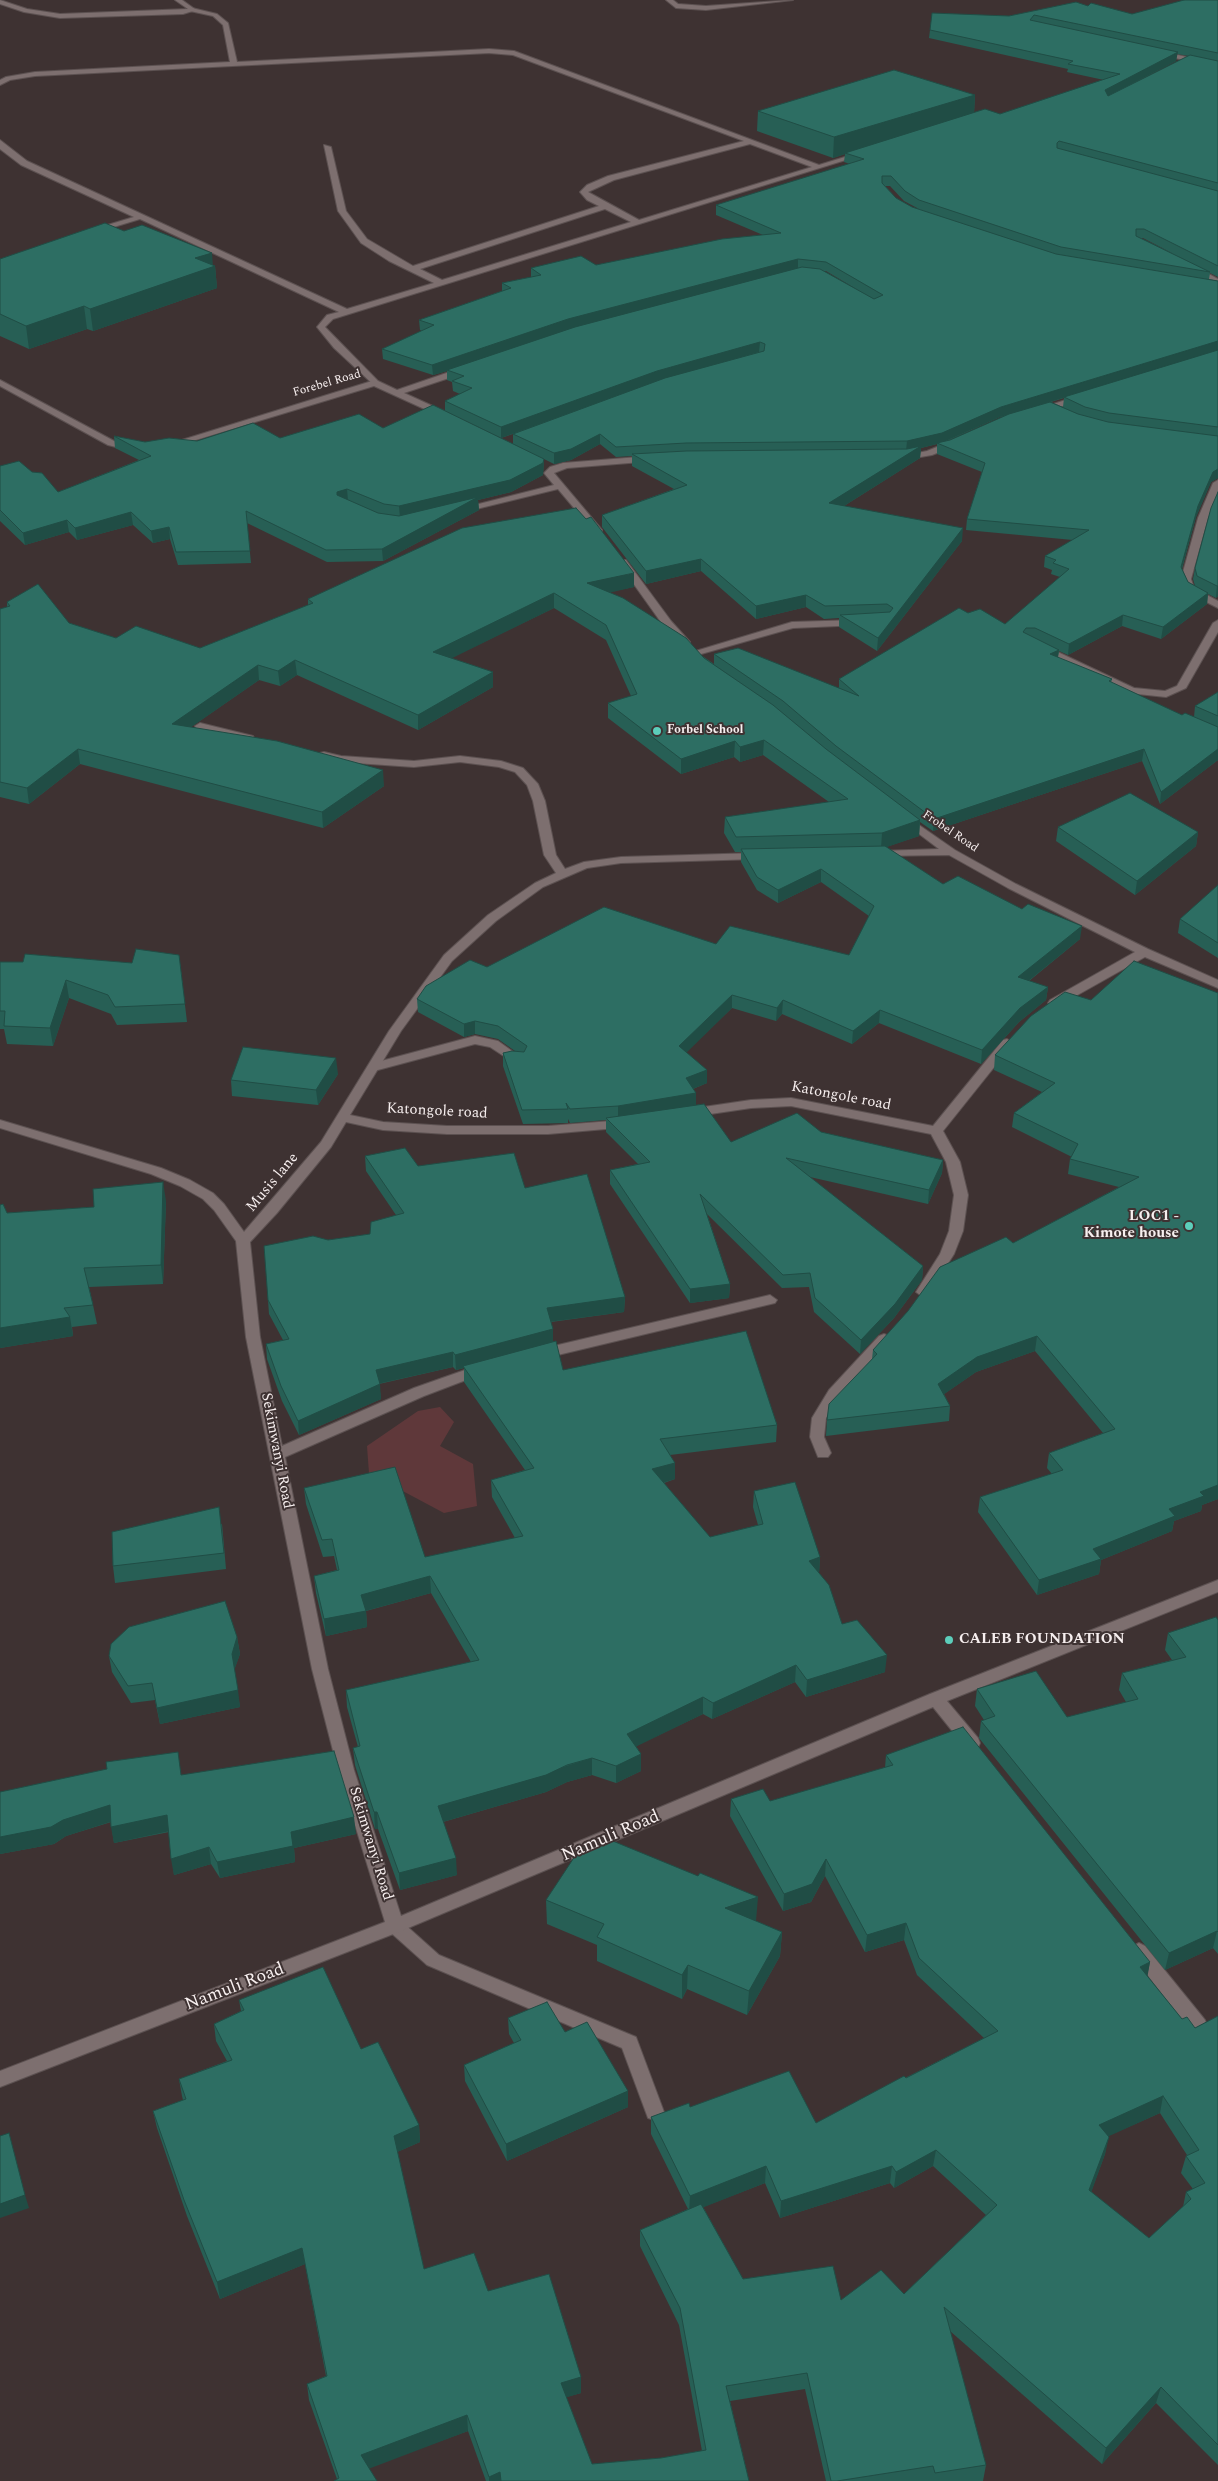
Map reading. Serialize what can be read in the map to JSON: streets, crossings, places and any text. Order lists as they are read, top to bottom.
{
  "streets": {
    "street": [
      "Forebel Road",
      "Frobel Road",
      "Katongole road",
      "Musis lane",
      "Sekimwanyi Road",
      "Namuli Road"
    ]
  },
  "crossings": [
    ["Katongole road", "Musis lane"],
    ["Musis lane", "Sekimwanyi Road"],
    ["Sekimwanyi Road", "Namuli Road"]
  ],
  "places": ["Forbel School", "LOC1 - Kimote house", "CALEB FOUNDATION"]
}
